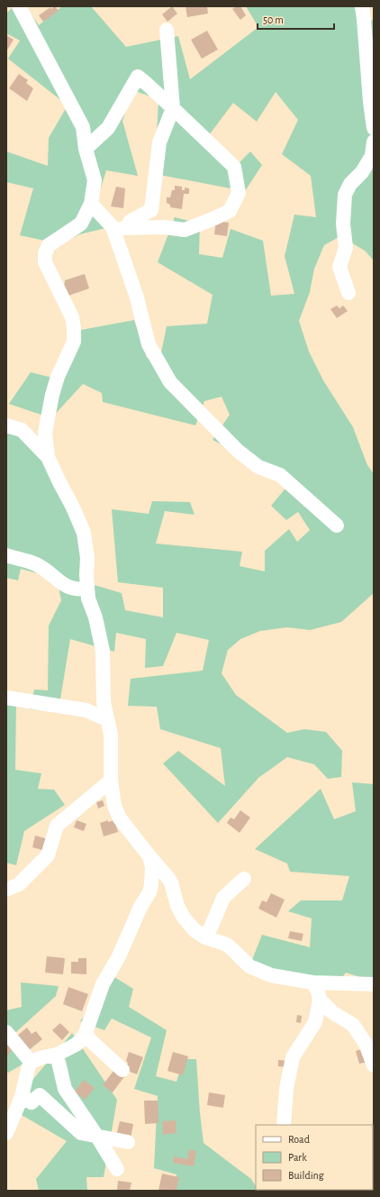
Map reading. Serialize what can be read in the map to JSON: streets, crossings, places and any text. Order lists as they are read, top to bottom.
{
  "legend": ["Road", "Park", "Building"],
  "scale_bar": "50 m"
}
